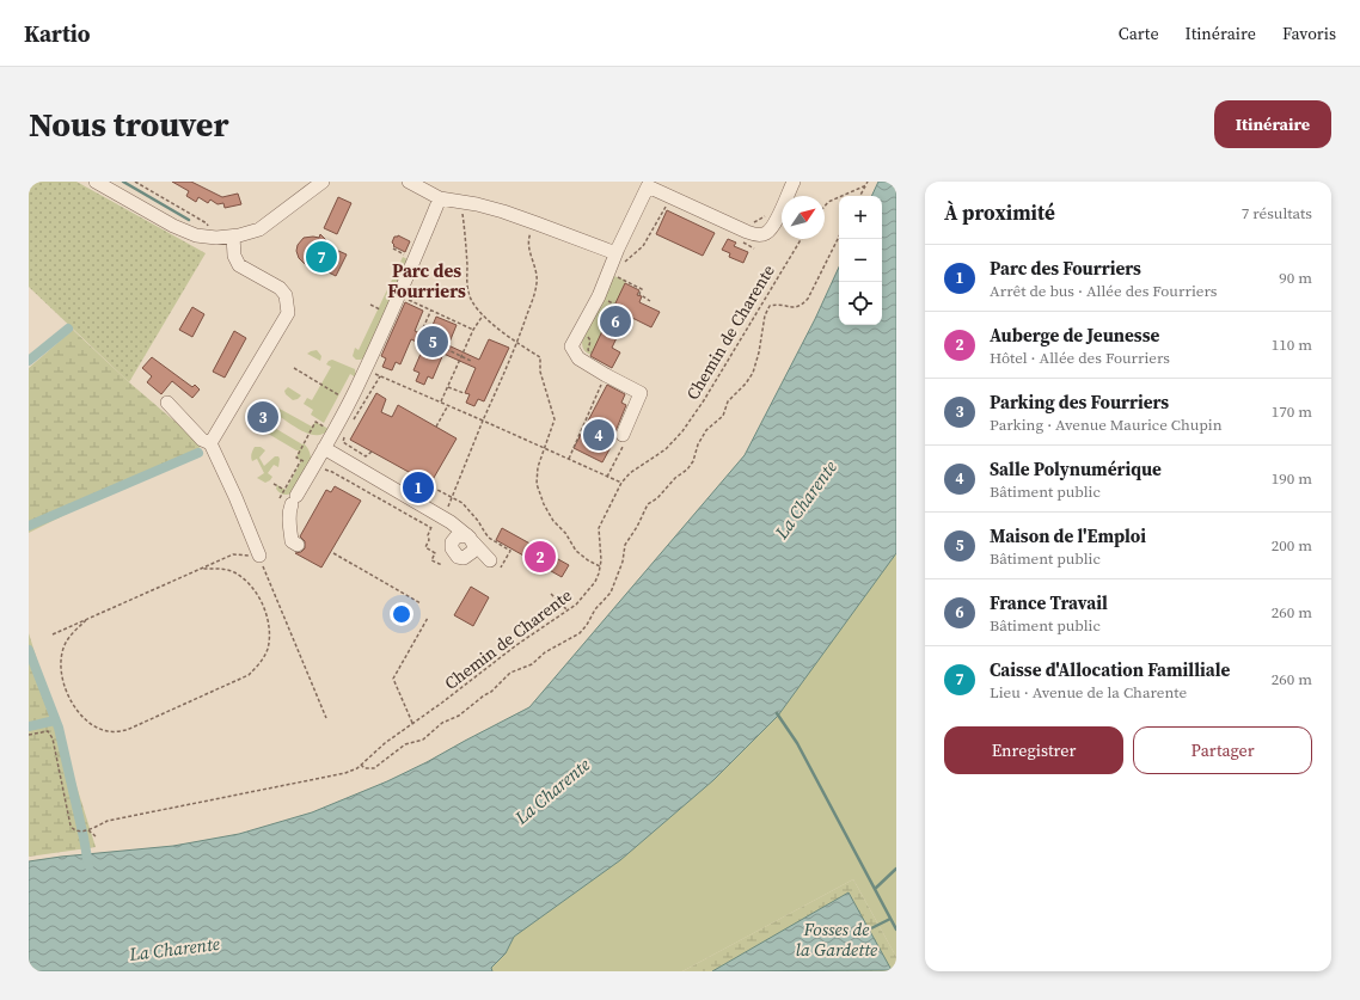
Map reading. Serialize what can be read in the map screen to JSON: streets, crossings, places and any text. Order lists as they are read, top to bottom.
{
  "streets": {
    "path": ["Chemin de Charente"]
  },
  "districts": ["Parc des Fourriers"],
  "water": ["La Charente", "Fosses de la Gardette"],
  "north": "top right",
  "page": {
    "header": "Kartio",
    "nav": ["Carte", "Itinéraire", "Favoris"],
    "buttons": [
      "Itinéraire",
      ["Enregistrer", "Partager"]
    ],
    "title": "Nous trouver",
    "heading": ["À proximité", "7 résultats"],
    "map_buttons": ["+", "−"],
    "pins": [
      "7",
      "6",
      "5",
      "3",
      "4",
      "1",
      "2"
    ],
    "list": [
      {
        "mark": "1",
        "name": "Parc des Fourriers",
        "note": "Arrêt de bus · Allée des Fourriers",
        "value": "90 m"
      },
      {
        "mark": "2",
        "name": "Auberge de Jeunesse",
        "note": "Hôtel · Allée des Fourriers",
        "value": "110 m"
      },
      {
        "mark": "3",
        "name": "Parking des Fourriers",
        "note": "Parking · Avenue Maurice Chupin",
        "value": "170 m"
      },
      {
        "mark": "4",
        "name": "Salle Polynumérique",
        "note": "Bâtiment public",
        "value": "190 m"
      },
      {
        "mark": "5",
        "name": "Maison de l'Emploi",
        "note": "Bâtiment public",
        "value": "200 m"
      },
      {
        "mark": "6",
        "name": "France Travail",
        "note": "Bâtiment public",
        "value": "260 m"
      },
      {
        "mark": "7",
        "name": "Caisse d'Allocation Familliale",
        "note": "Lieu · Avenue de la Charente",
        "value": "260 m"
      }
    ]
  }
}
